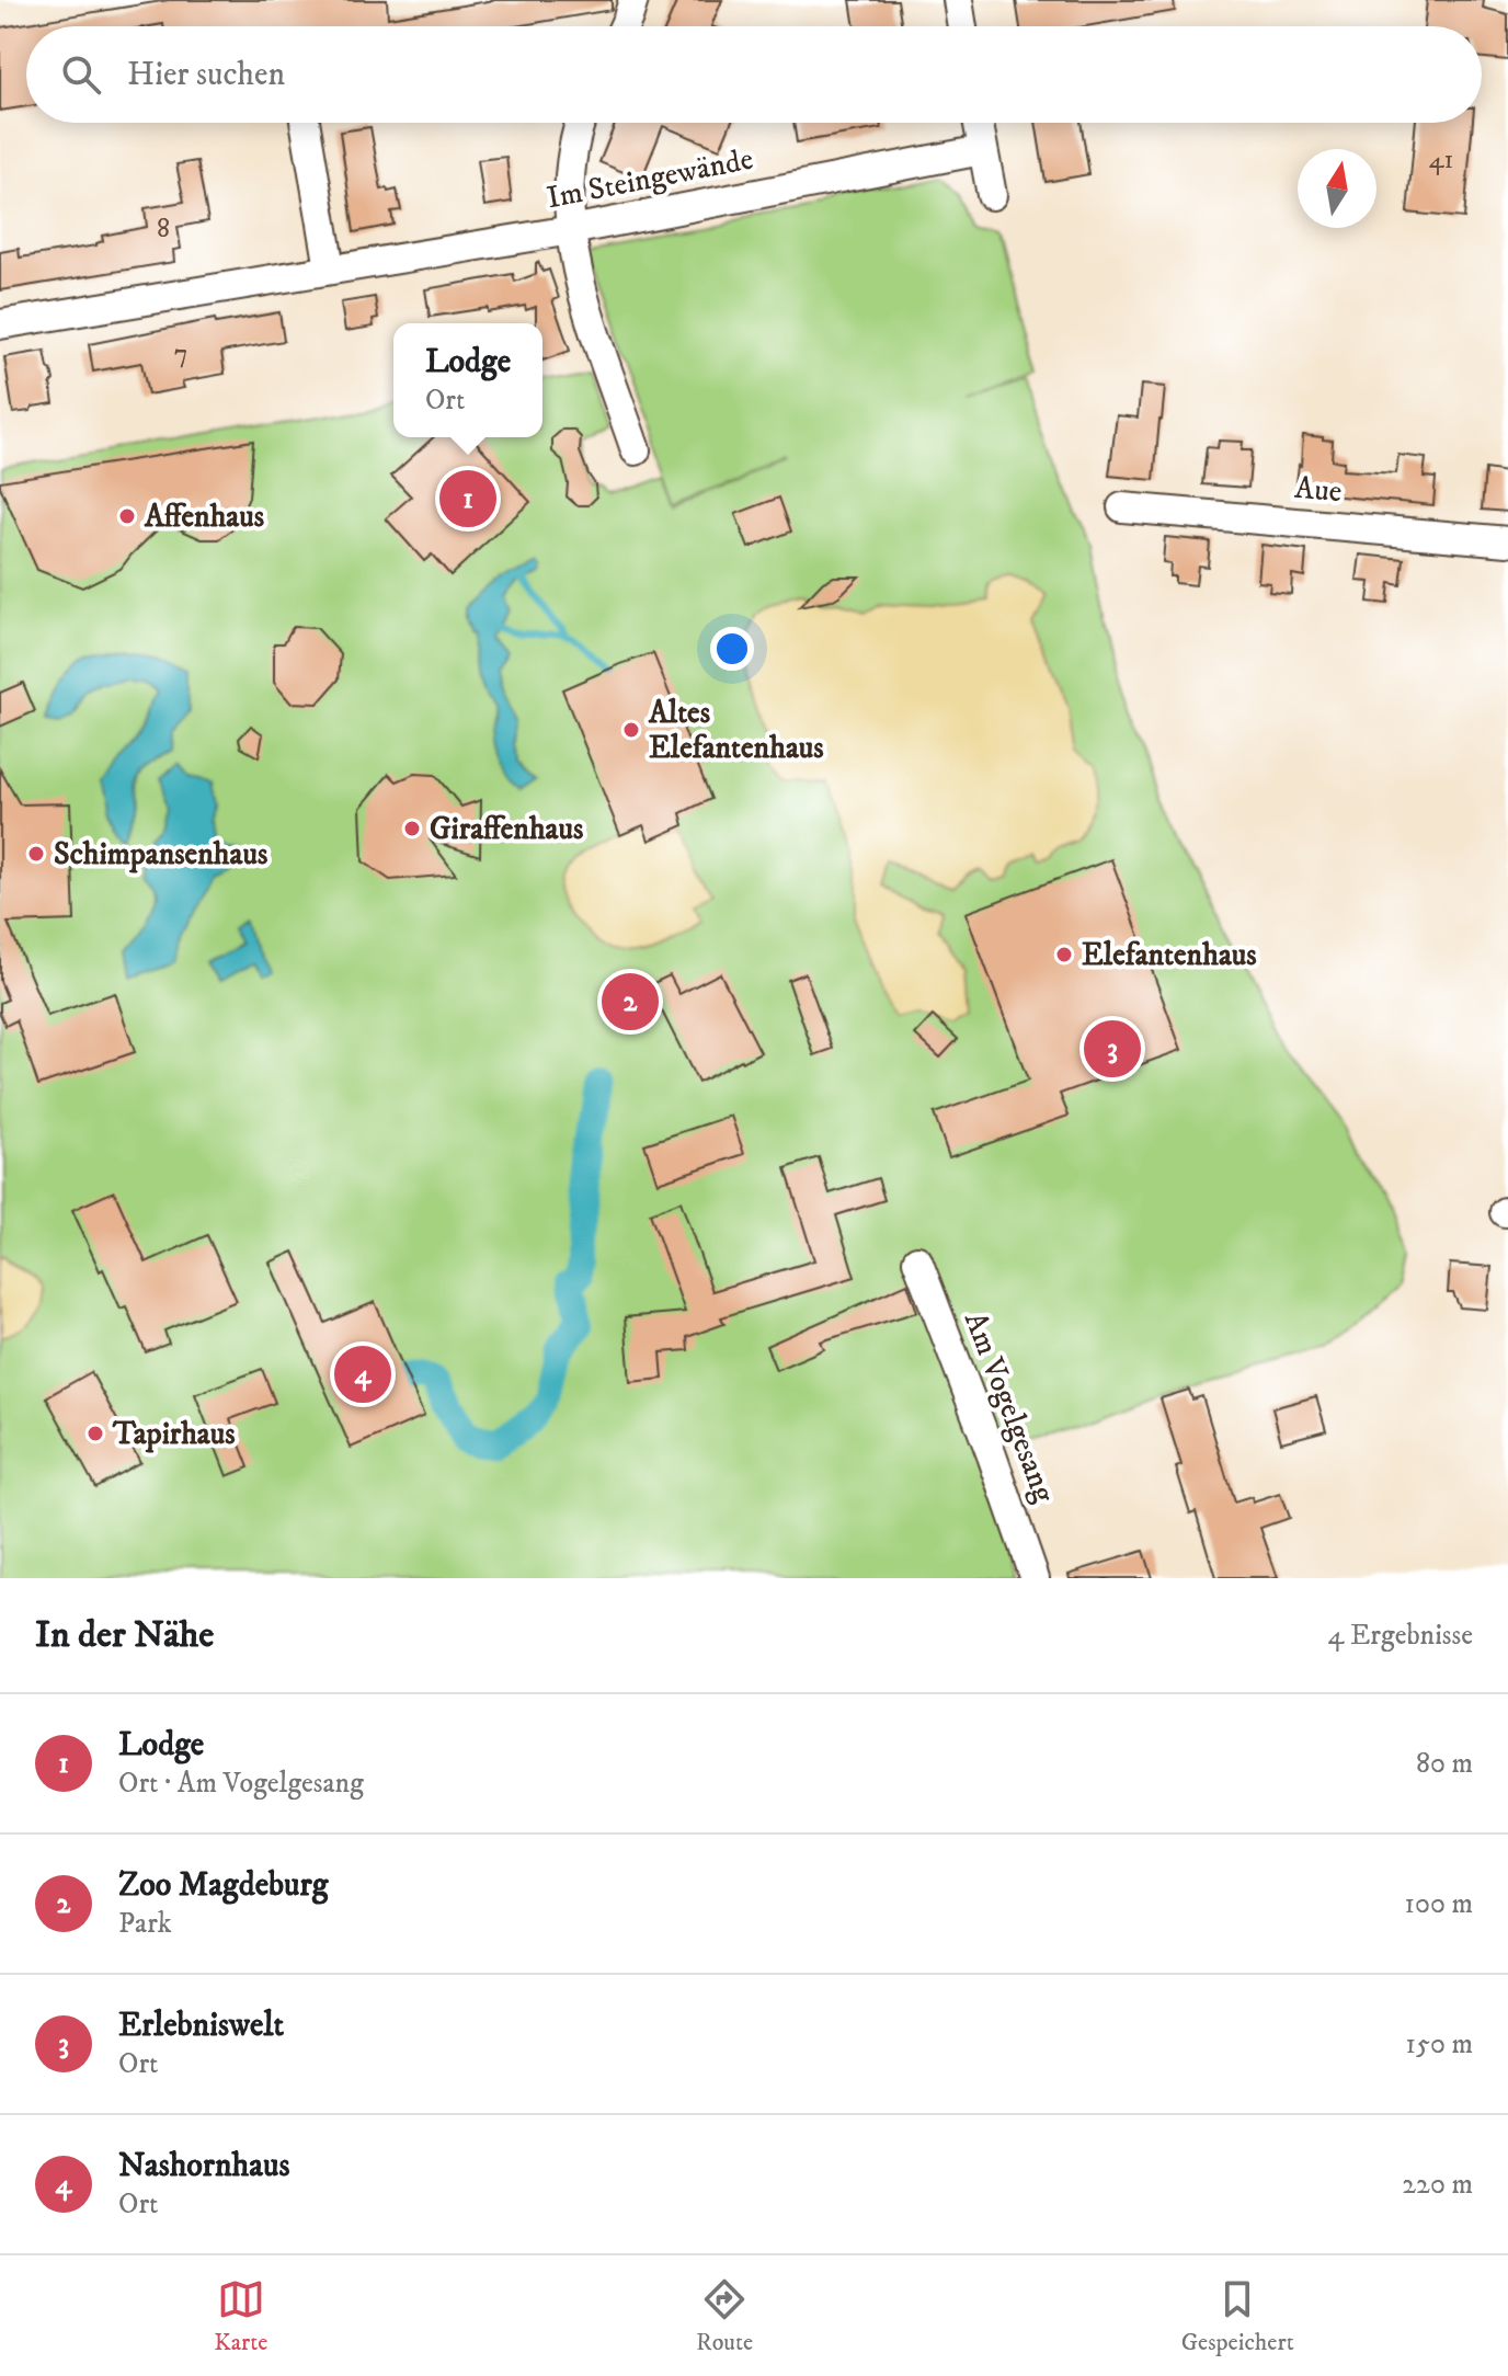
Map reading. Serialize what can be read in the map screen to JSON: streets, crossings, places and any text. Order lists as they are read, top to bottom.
{
  "streets": {
    "street": ["Im Steingewände", "Aue", "Am Vogelgesang"]
  },
  "places": [
    "Affenhaus",
    "Altes Elefantenhaus",
    "Giraffenhaus",
    "Schimpansenhaus",
    "Elefantenhaus",
    "Tapirhaus"
  ],
  "house_numbers": ["41", "8", "7"],
  "north": "top",
  "page": {
    "search": "Hier suchen",
    "popup": ["Lodge", "Ort"],
    "pins": [
      "1",
      "2",
      "3",
      "4"
    ],
    "heading": ["In der Nähe", "4 Ergebnisse"],
    "list": [
      {
        "mark": "1",
        "name": "Lodge",
        "note": "Ort · Am Vogelgesang",
        "value": "80 m"
      },
      {
        "mark": "2",
        "name": "Zoo Magdeburg",
        "note": "Park",
        "value": "100 m"
      },
      {
        "mark": "3",
        "name": "Erlebniswelt",
        "note": "Ort",
        "value": "150 m"
      },
      {
        "mark": "4",
        "name": "Nashornhaus",
        "note": "Ort",
        "value": "220 m"
      }
    ],
    "nav": ["Karte", "Route", "Gespeichert"]
  }
}
